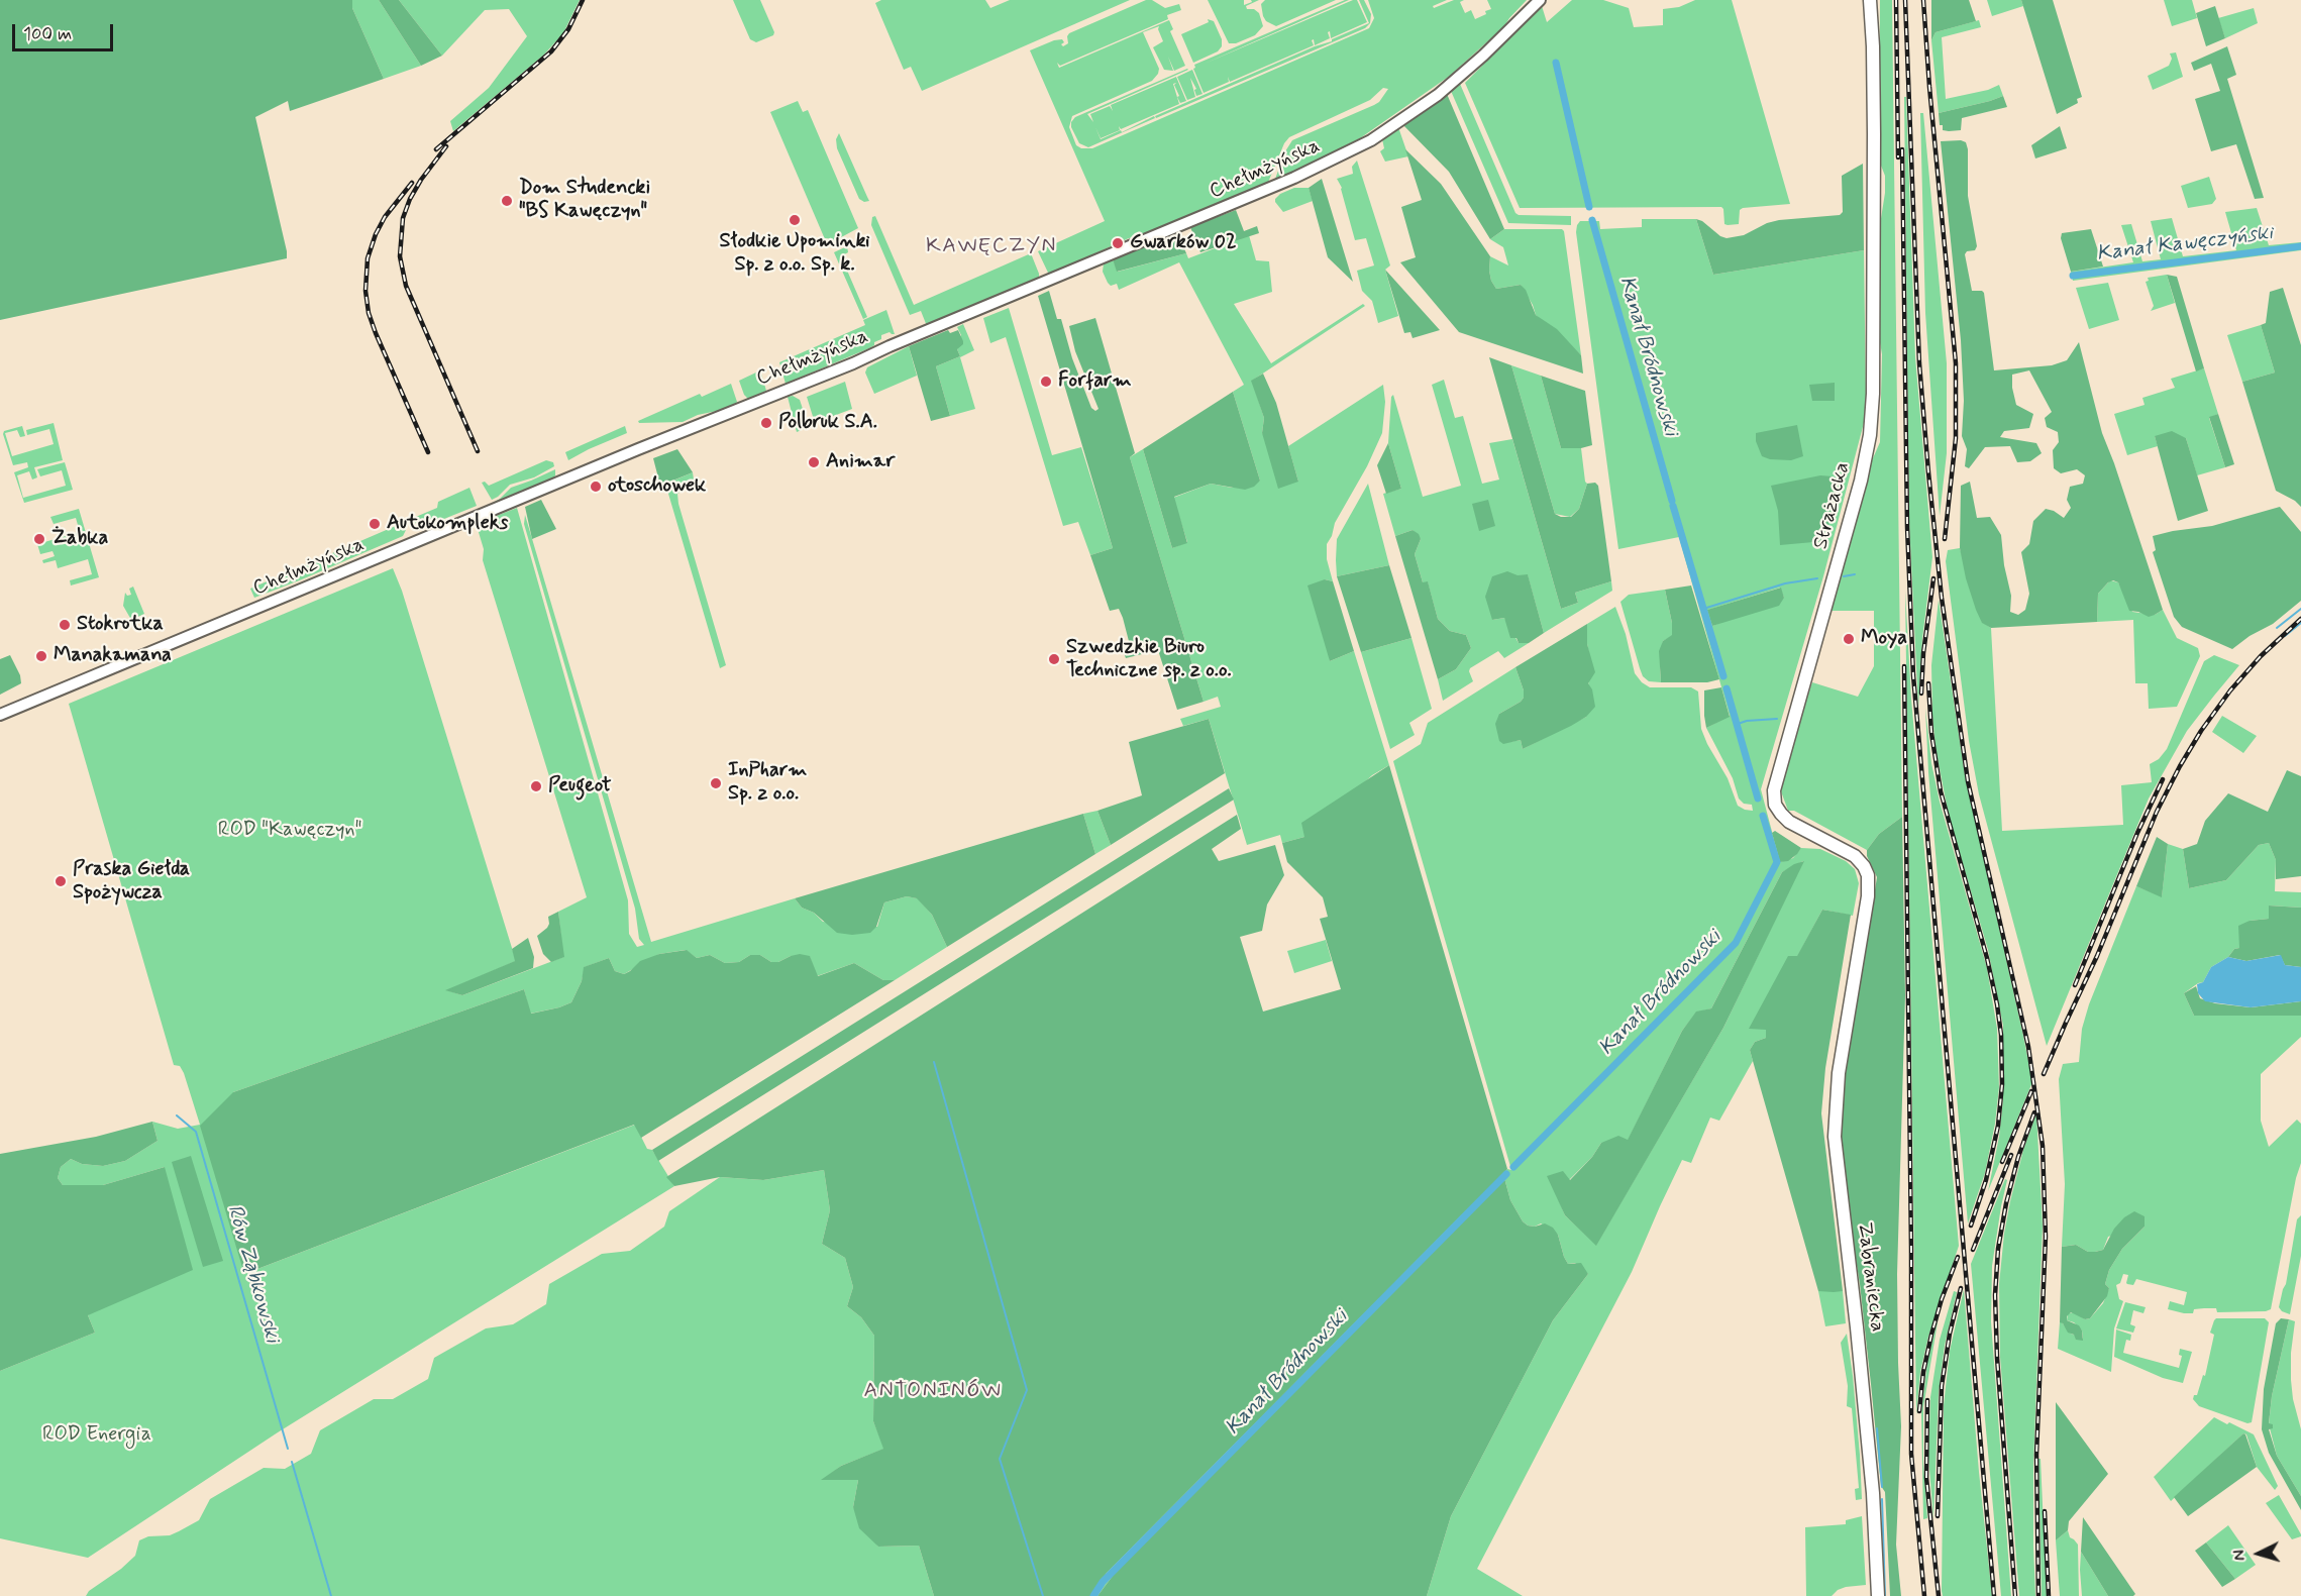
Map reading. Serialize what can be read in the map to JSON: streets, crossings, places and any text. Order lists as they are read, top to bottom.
{
  "streets": {
    "main road": ["Strażacka", "Zabraniecka"],
    "street": ["Chełmżyńska"]
  },
  "crossings": [
    ["Strażacka", "Zabraniecka"]
  ],
  "districts": ["KAWĘCZYN", "ANTONINÓW"],
  "water": ["Kanał Kawęczyński", "Kanał Bródnowski", "Rów Ząbkowski"],
  "parks": ["ROD \"Kawęczyn\"", "ROD Energia"],
  "places": [
    "Dom Studencki \"BS Kawęczyn\"",
    "Słodkie Upominki Sp. z o.o. Sp. k.",
    "Gwarków 02",
    "Forfarm",
    "Polbruk S.A.",
    "Animar",
    "otoschowek",
    "Autokompleks",
    "Żabka",
    "Stokrotka",
    "Moya",
    "Manakamana",
    "Szwedzkie Biuro Techniczne sp. z o.o.",
    "InPharm Sp. z o.o.",
    "Peugeot",
    "Praska Giełda Spożywcza"
  ],
  "scale_bar": "100 m",
  "north": "left"
}
